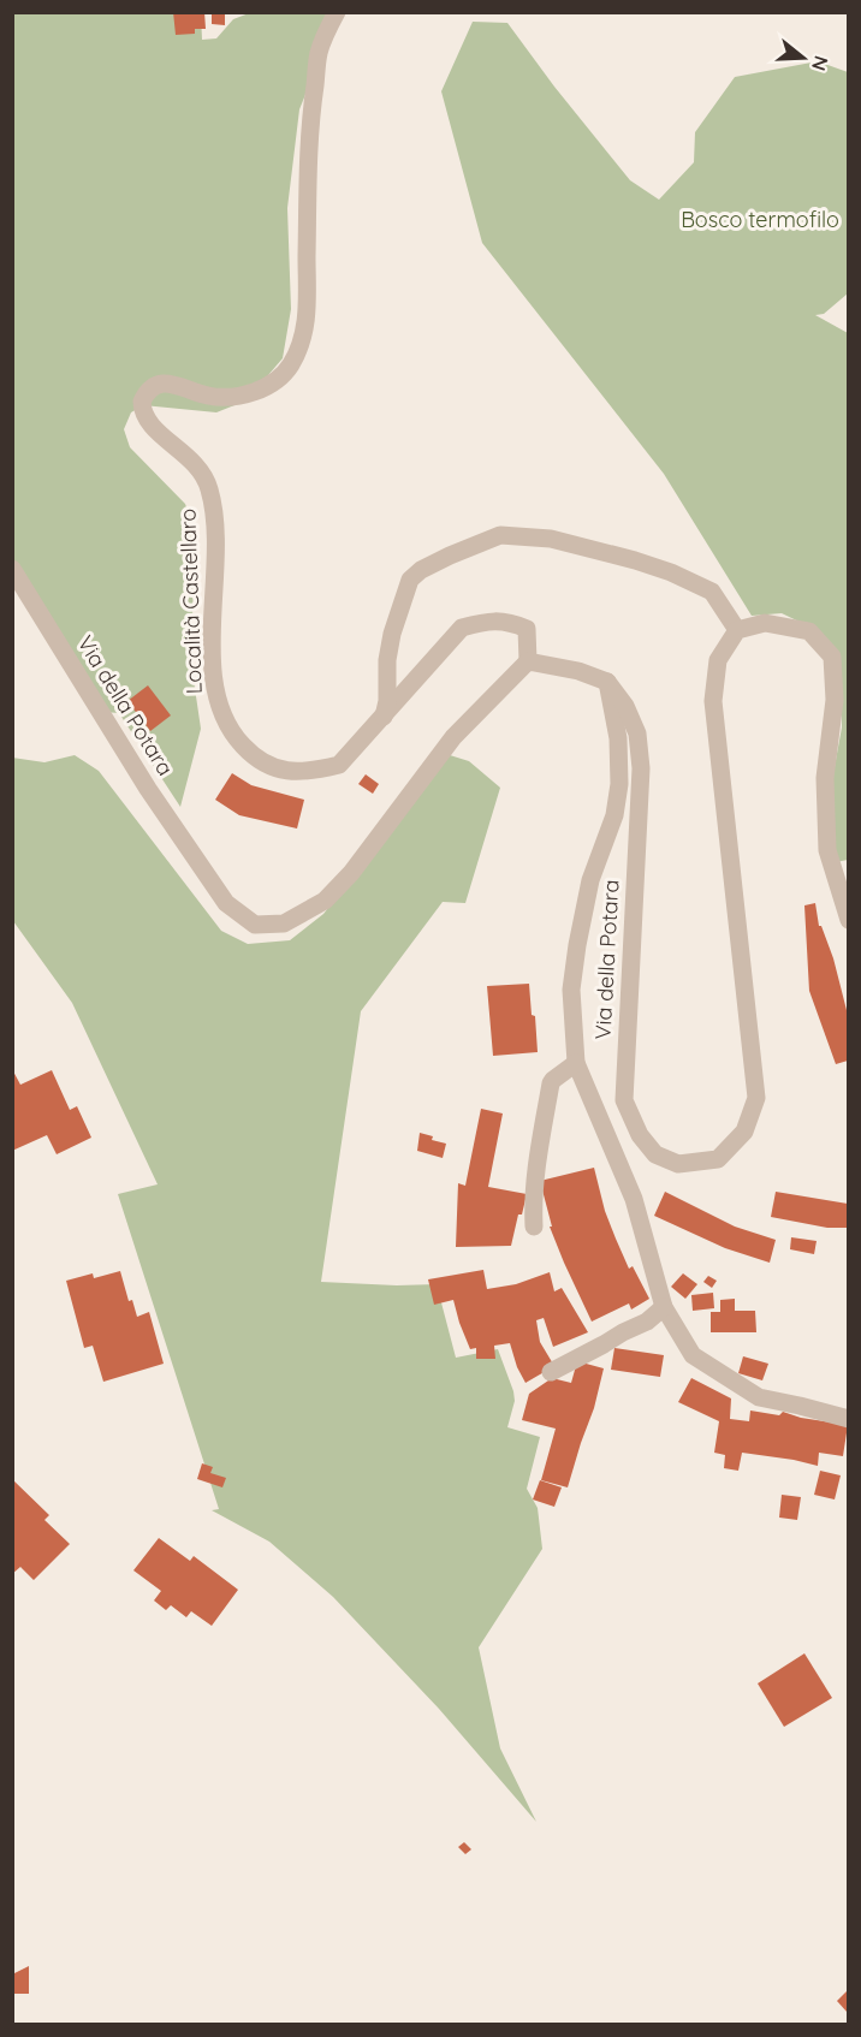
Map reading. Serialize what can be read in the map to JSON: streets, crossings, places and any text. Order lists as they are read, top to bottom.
{
  "streets": {
    "street": ["Località Castellaro", "Via della Potara"]
  },
  "crossings": [
    ["Località Castellaro", "Via della Potara"]
  ],
  "parks": ["Bosco termofilo"],
  "north": "right"
}
